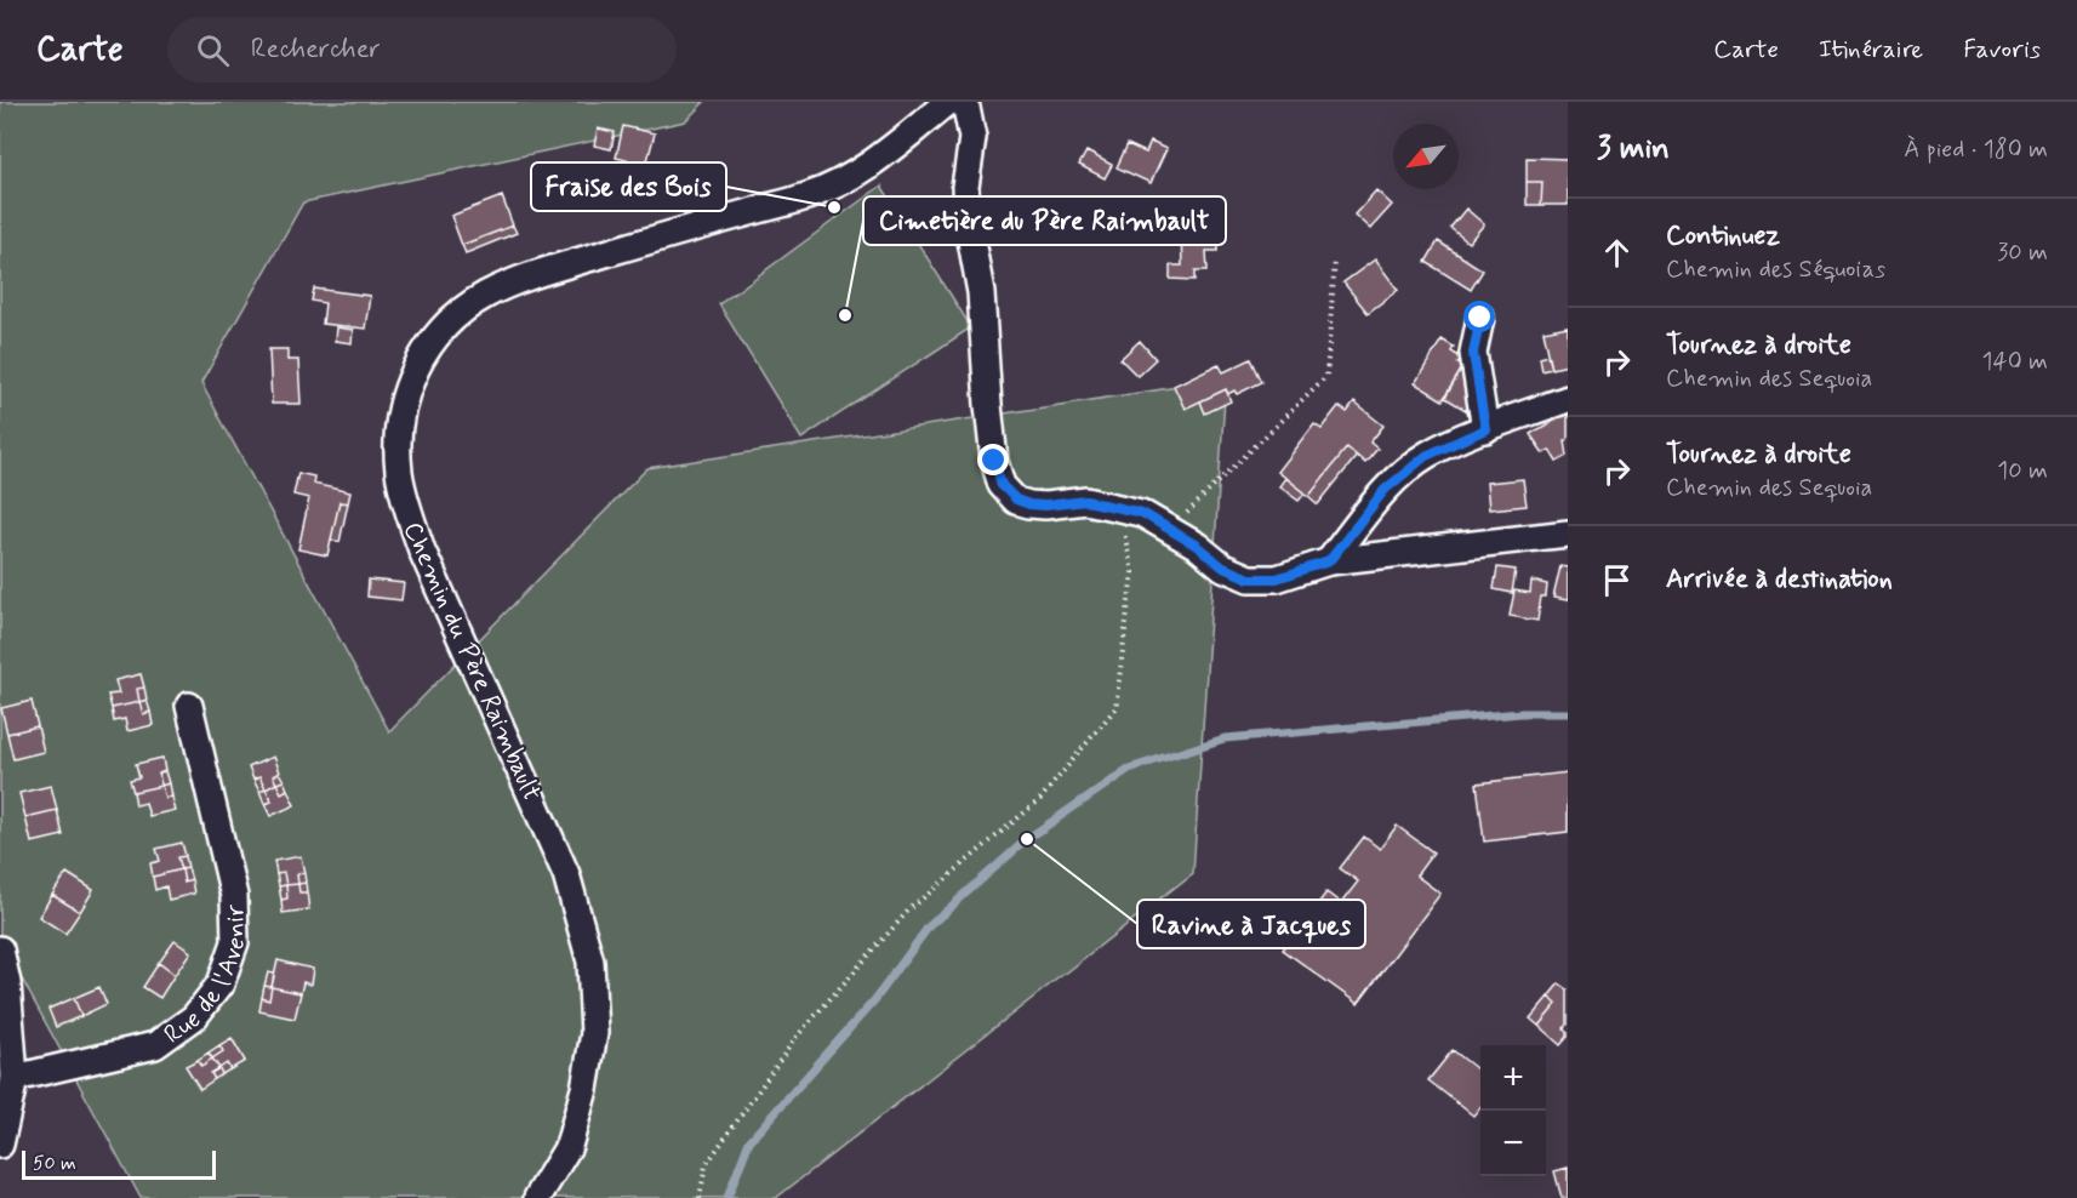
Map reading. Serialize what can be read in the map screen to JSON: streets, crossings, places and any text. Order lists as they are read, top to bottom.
{
  "streets": {
    "street": ["Chemin du Père Raimbault", "Rue de l'Avenir"]
  },
  "places": ["Fraise des Bois", "Cimetière du Père Raimbault", "Ravine à Jacques"],
  "scale_bar": "50 m",
  "north": "bottom left",
  "page": {
    "header": "Carte",
    "search": "Rechercher",
    "nav": ["Carte", "Itinéraire", "Favoris"],
    "heading": ["3 min", "À pied · 180 m"],
    "list": [
      ["Continuez", "Chemin des Séquoias", "30 m"],
      ["Tournez à droite", "Chemin des Sequoia", "140 m"],
      ["Tournez à droite", "Chemin des Sequoia", "10 m"],
      "Arrivée à destination"
    ],
    "map_buttons": ["+", "−"],
    "scale": "50 m"
  }
}
